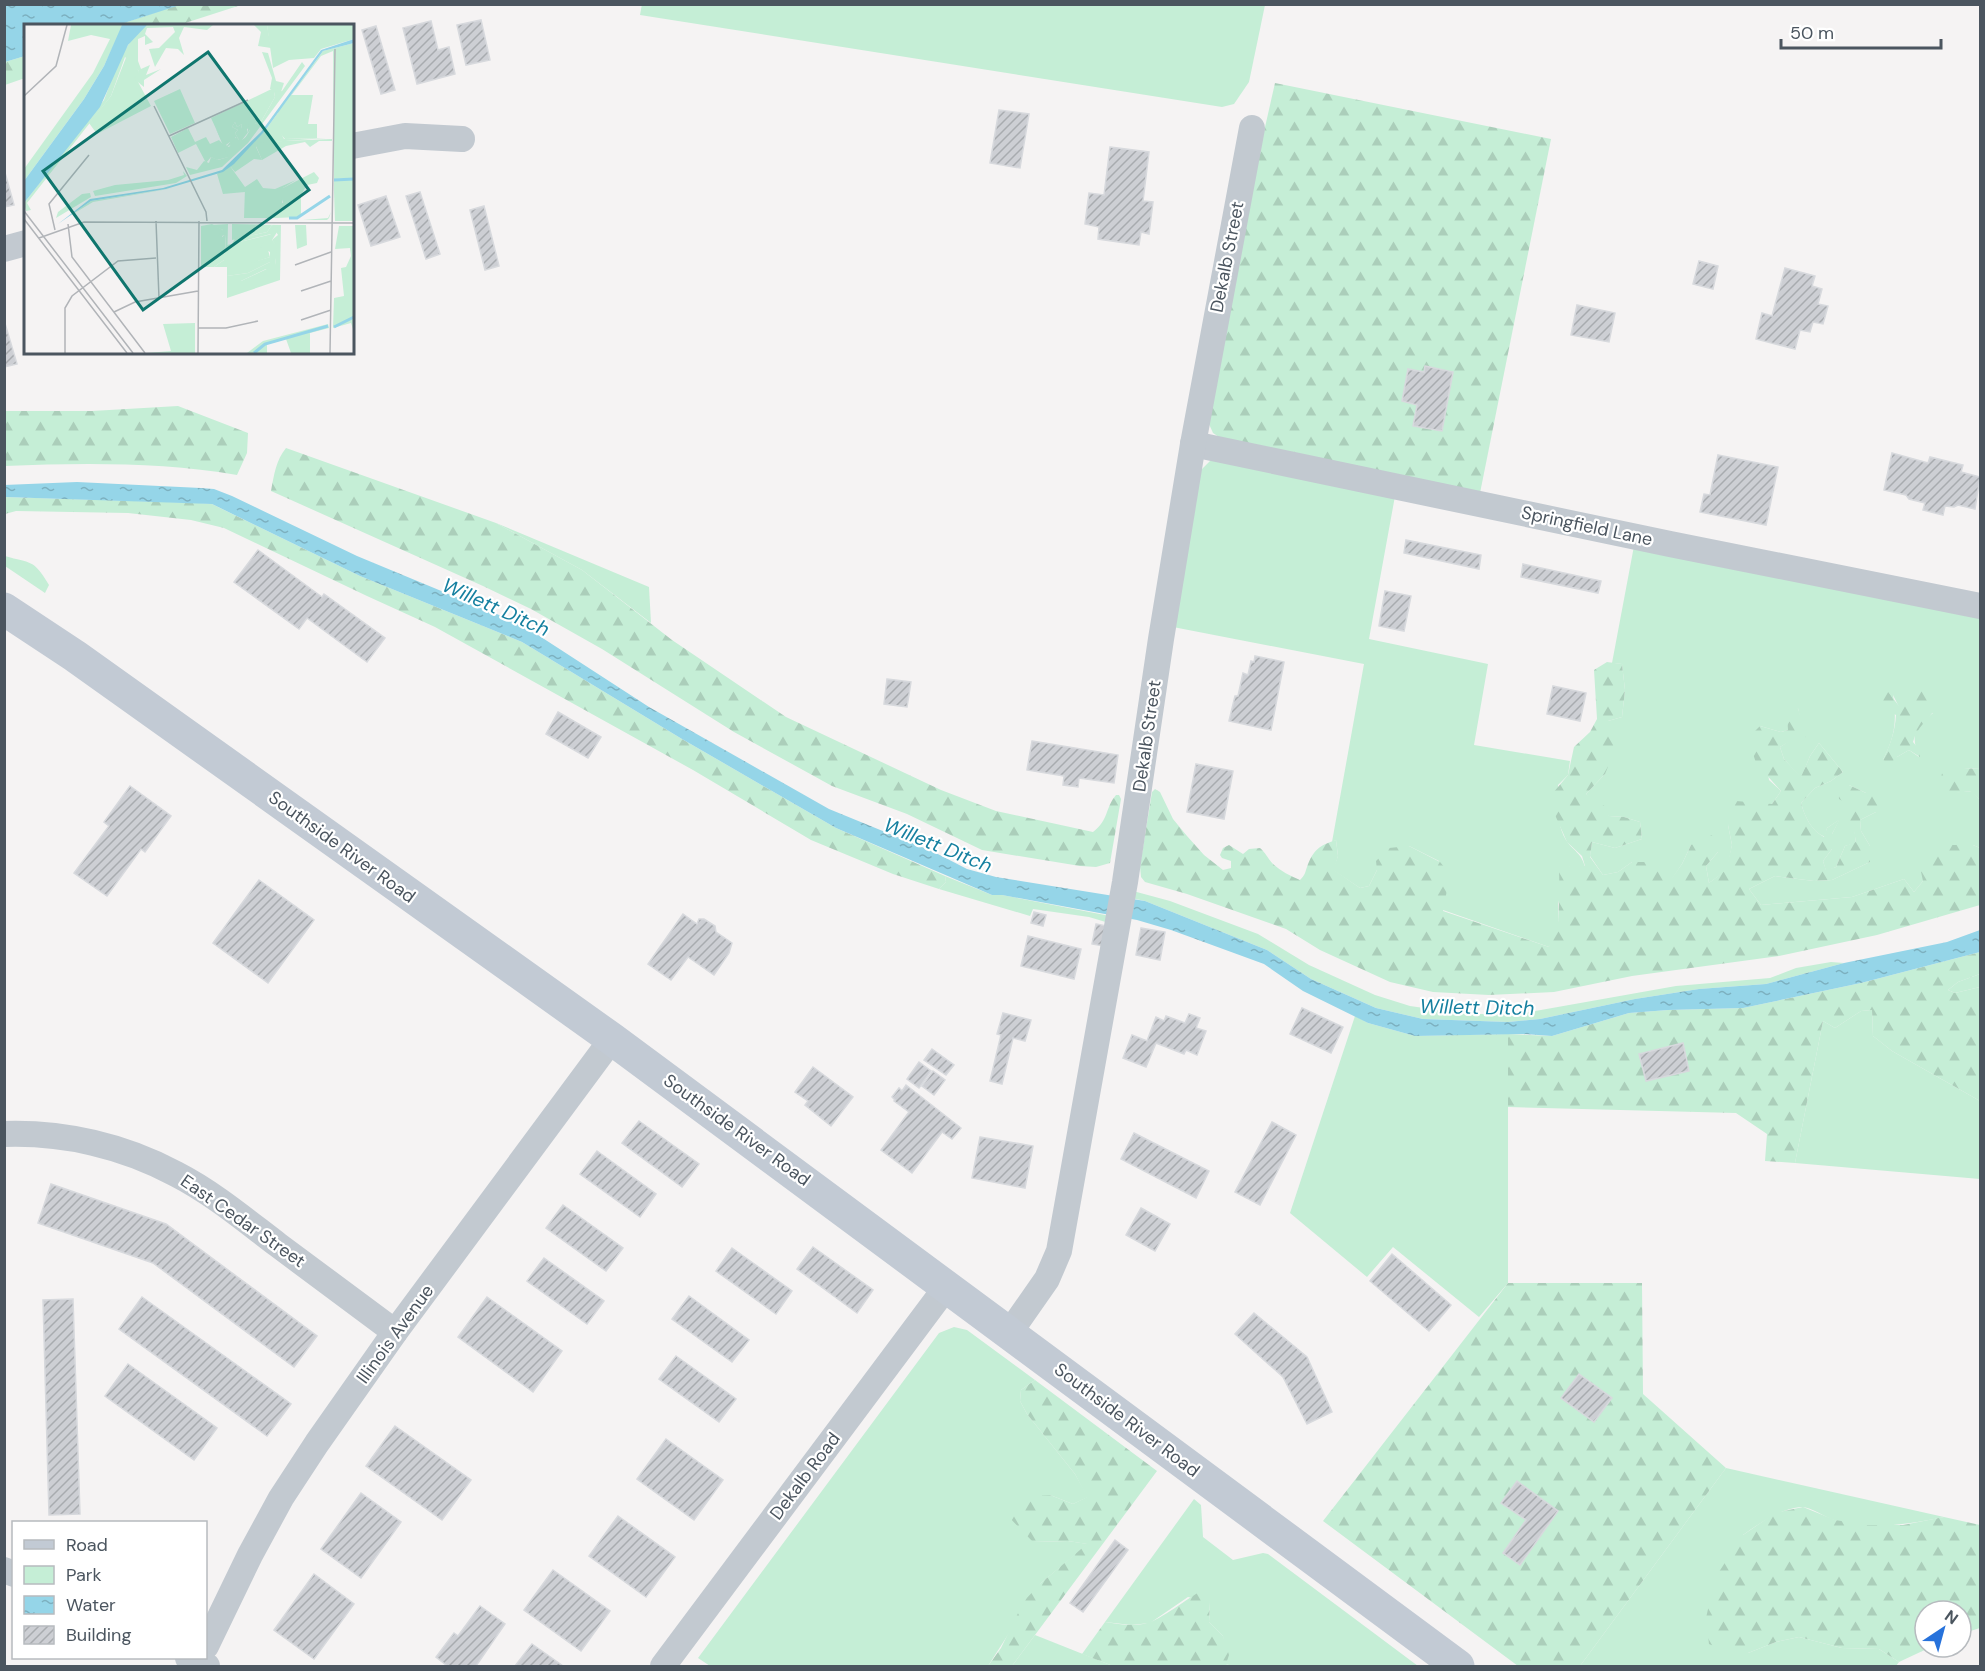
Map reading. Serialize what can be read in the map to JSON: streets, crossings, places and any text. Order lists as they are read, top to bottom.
{
  "streets": {
    "main road": ["Southside River Road"],
    "street": [
      "Dekalb Street",
      "Springfield Lane",
      "East Cedar Street",
      "Illinois Avenue",
      "Dekalb Road"
    ]
  },
  "crossings": [
    ["Dekalb Street", "Springfield Lane"],
    ["Dekalb Street", "Southside River Road"],
    ["Southside River Road", "Illinois Avenue"],
    ["Southside River Road", "Dekalb Road"],
    ["East Cedar Street", "Illinois Avenue"]
  ],
  "water": ["Willett Ditch"],
  "legend": [
    "Road",
    "Park",
    "Water",
    "Building"
  ],
  "scale_bar": "50 m",
  "north": "top right"
}
